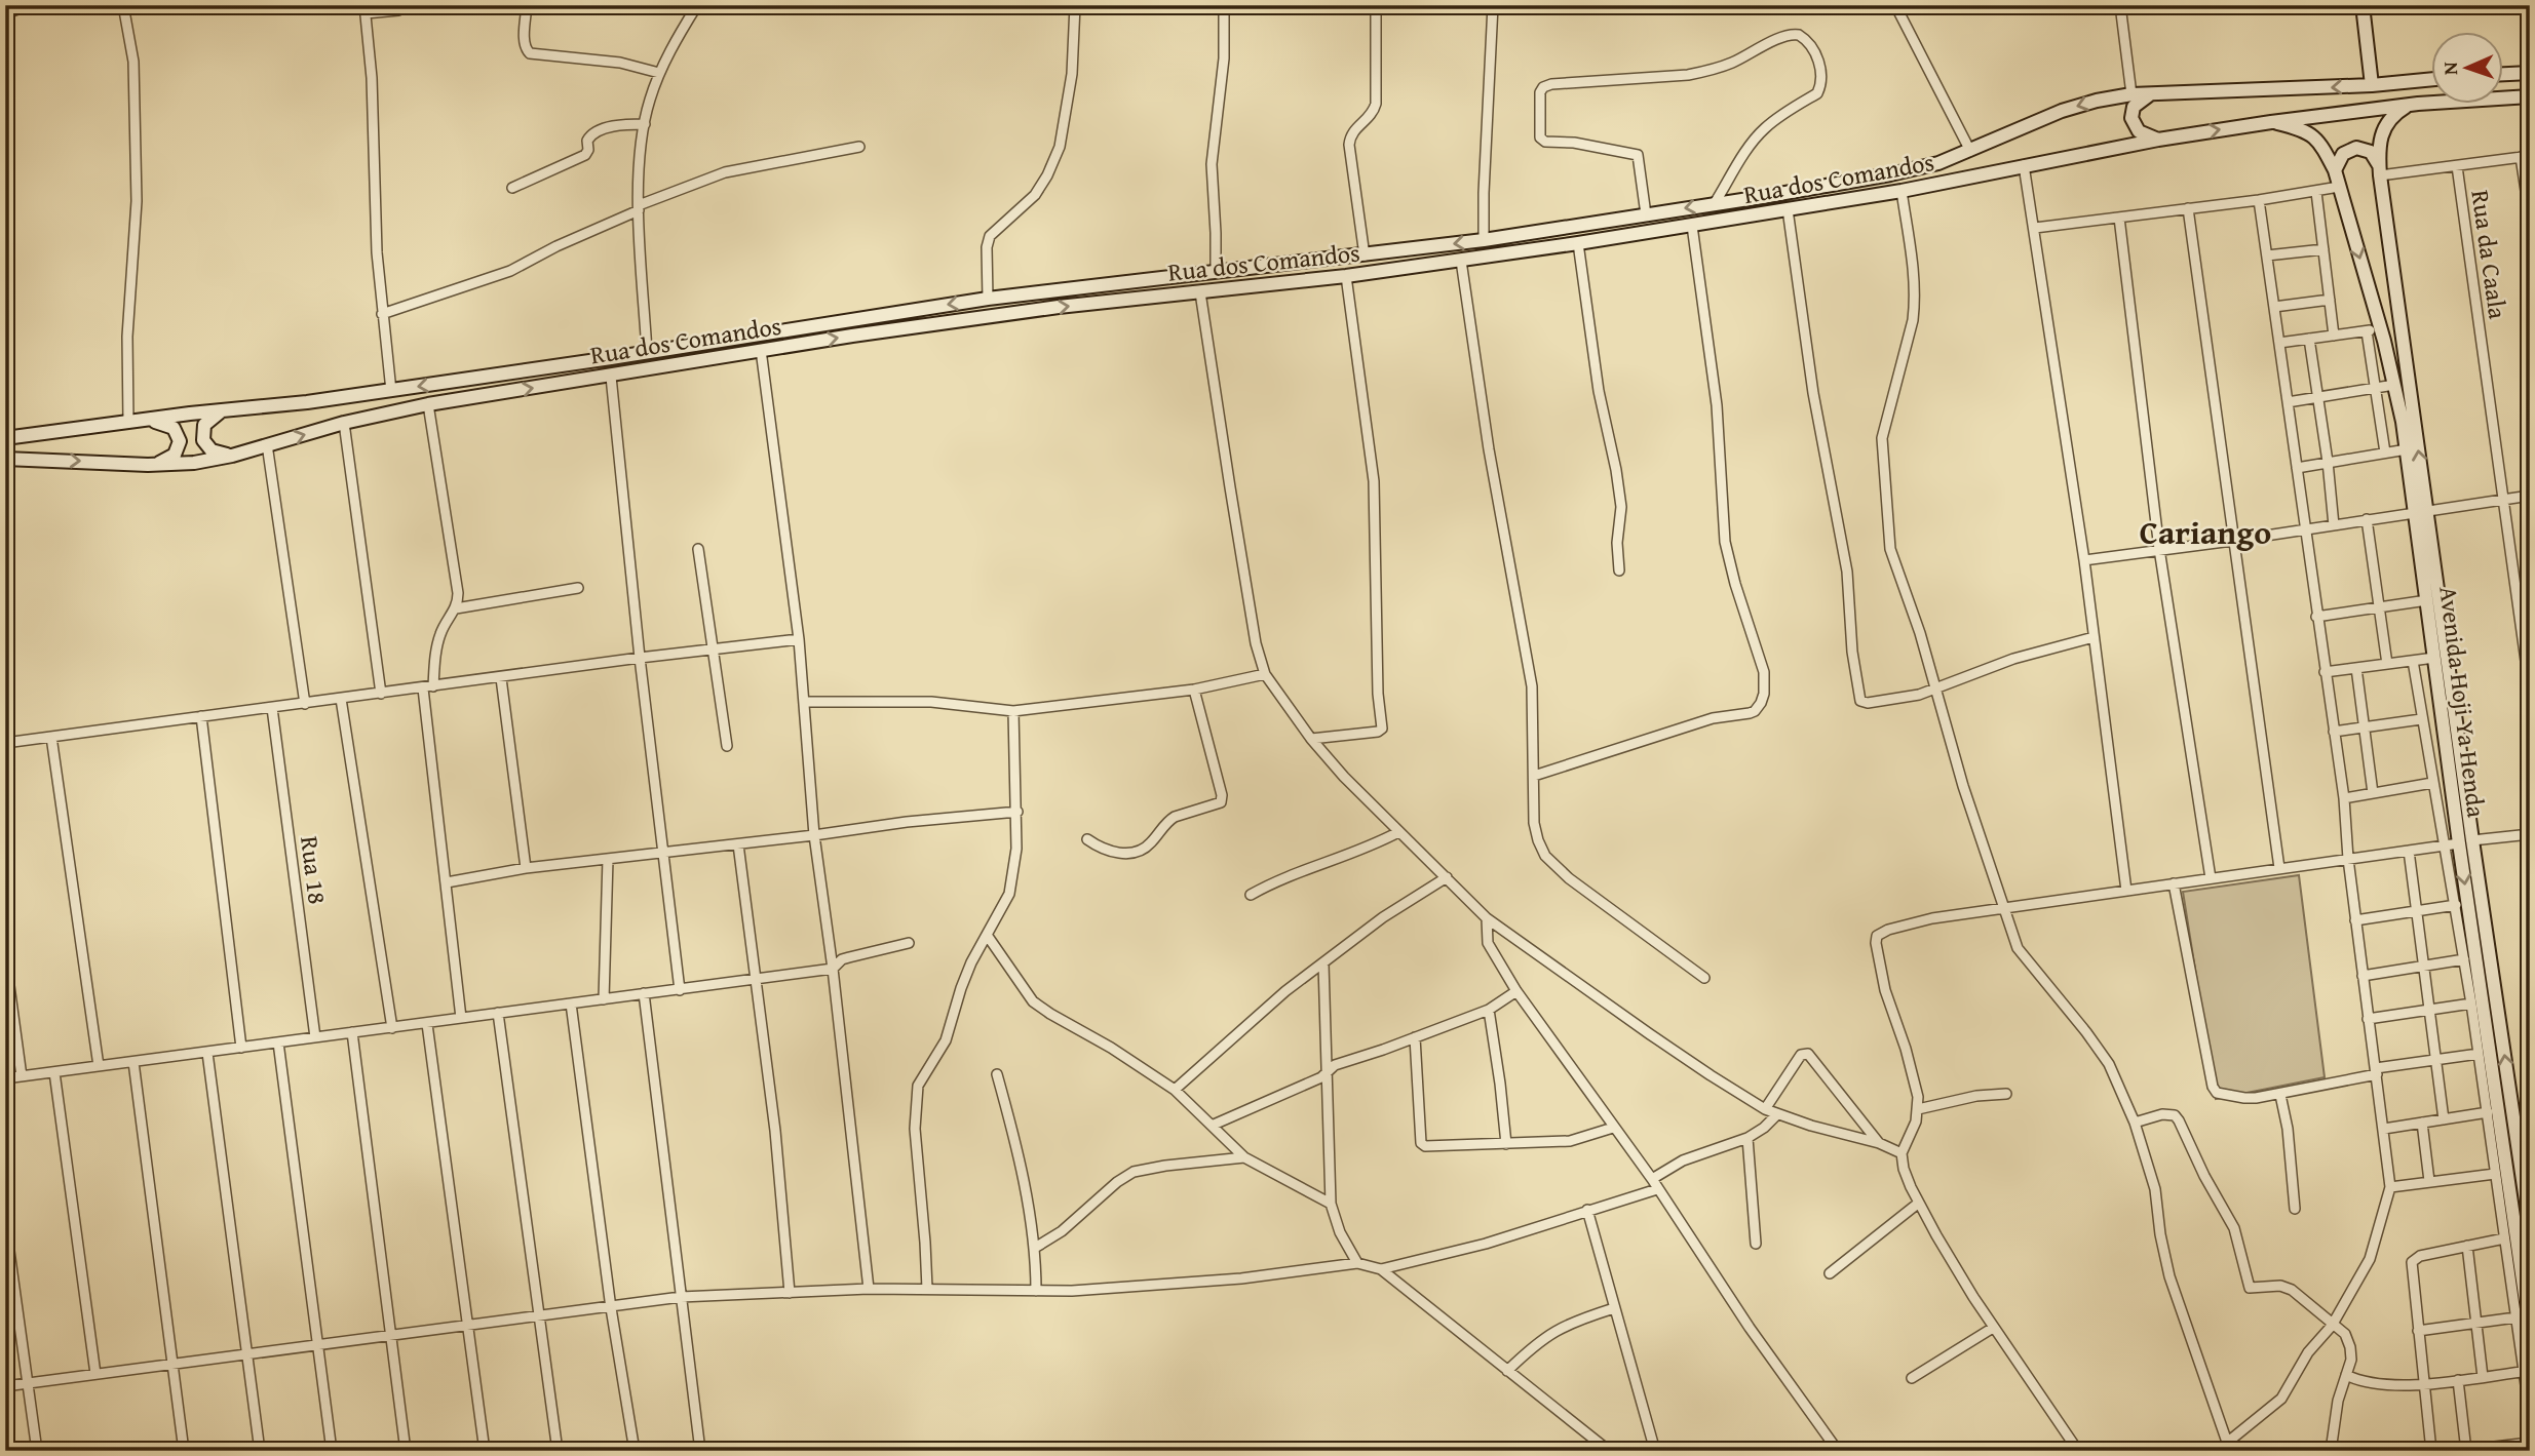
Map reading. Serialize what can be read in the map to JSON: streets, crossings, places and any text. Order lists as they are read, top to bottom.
{
  "streets": {
    "main road": ["Rua dos Comandos", "Avenida Hoji Ya Henda"],
    "street": ["Rua da Caala", "Rua 18"]
  },
  "crossings": [
    ["Rua dos Comandos", "Avenida Hoji Ya Henda"]
  ],
  "districts": ["Cariango"],
  "north": "left"
}
